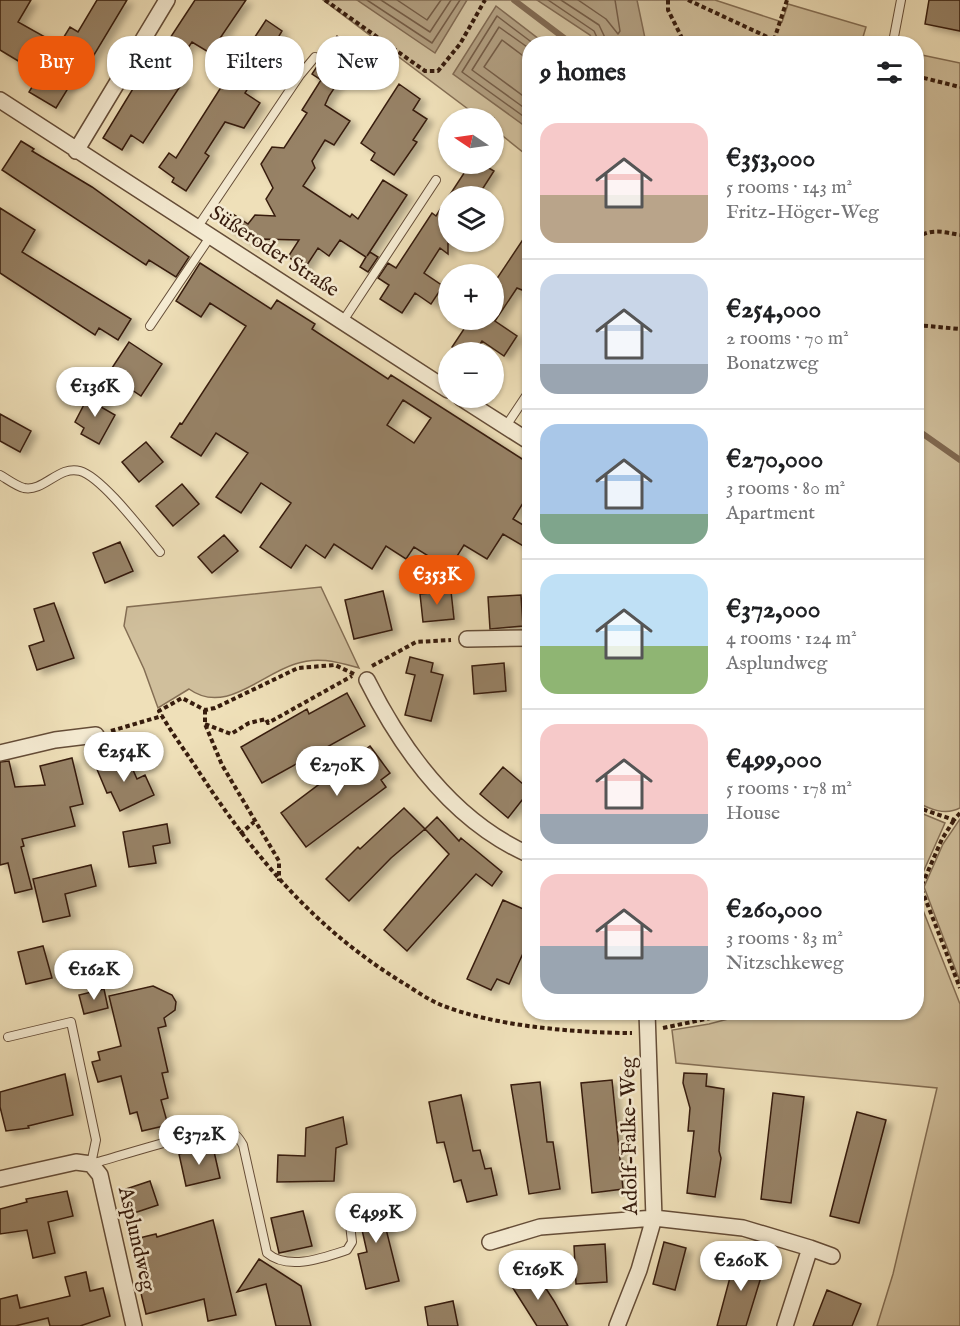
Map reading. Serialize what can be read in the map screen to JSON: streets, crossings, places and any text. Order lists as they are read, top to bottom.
{
  "streets": {
    "street": ["Süßeroder Straße", "Adolf-Falke-Weg", "Asplundweg"]
  },
  "north": "left",
  "page": {
    "chip": [
      "Buy",
      "Rent",
      "Filters",
      "New"
    ],
    "heading": "9 homes",
    "map_buttons": ["+", "−"],
    "list": [
      {
        "name": "€353,000",
        "note": "5 rooms · 143 m² · Fritz-Höger-Weg"
      },
      {
        "name": "€254,000",
        "note": "2 rooms · 70 m² · Bonatzweg"
      },
      {
        "name": "€270,000",
        "note": "3 rooms · 80 m² · Apartment"
      },
      {
        "name": "€372,000",
        "note": "4 rooms · 124 m² · Asplundweg"
      },
      {
        "name": "€499,000",
        "note": "5 rooms · 178 m² · House"
      },
      {
        "name": "€260,000",
        "note": "3 rooms · 83 m² · Nitzschkeweg"
      }
    ],
    "price": [
      "€136K",
      "€353K",
      "€254K",
      "€270K",
      "€162K",
      "€372K",
      "€499K",
      "€260K",
      "€169K"
    ]
  }
}
